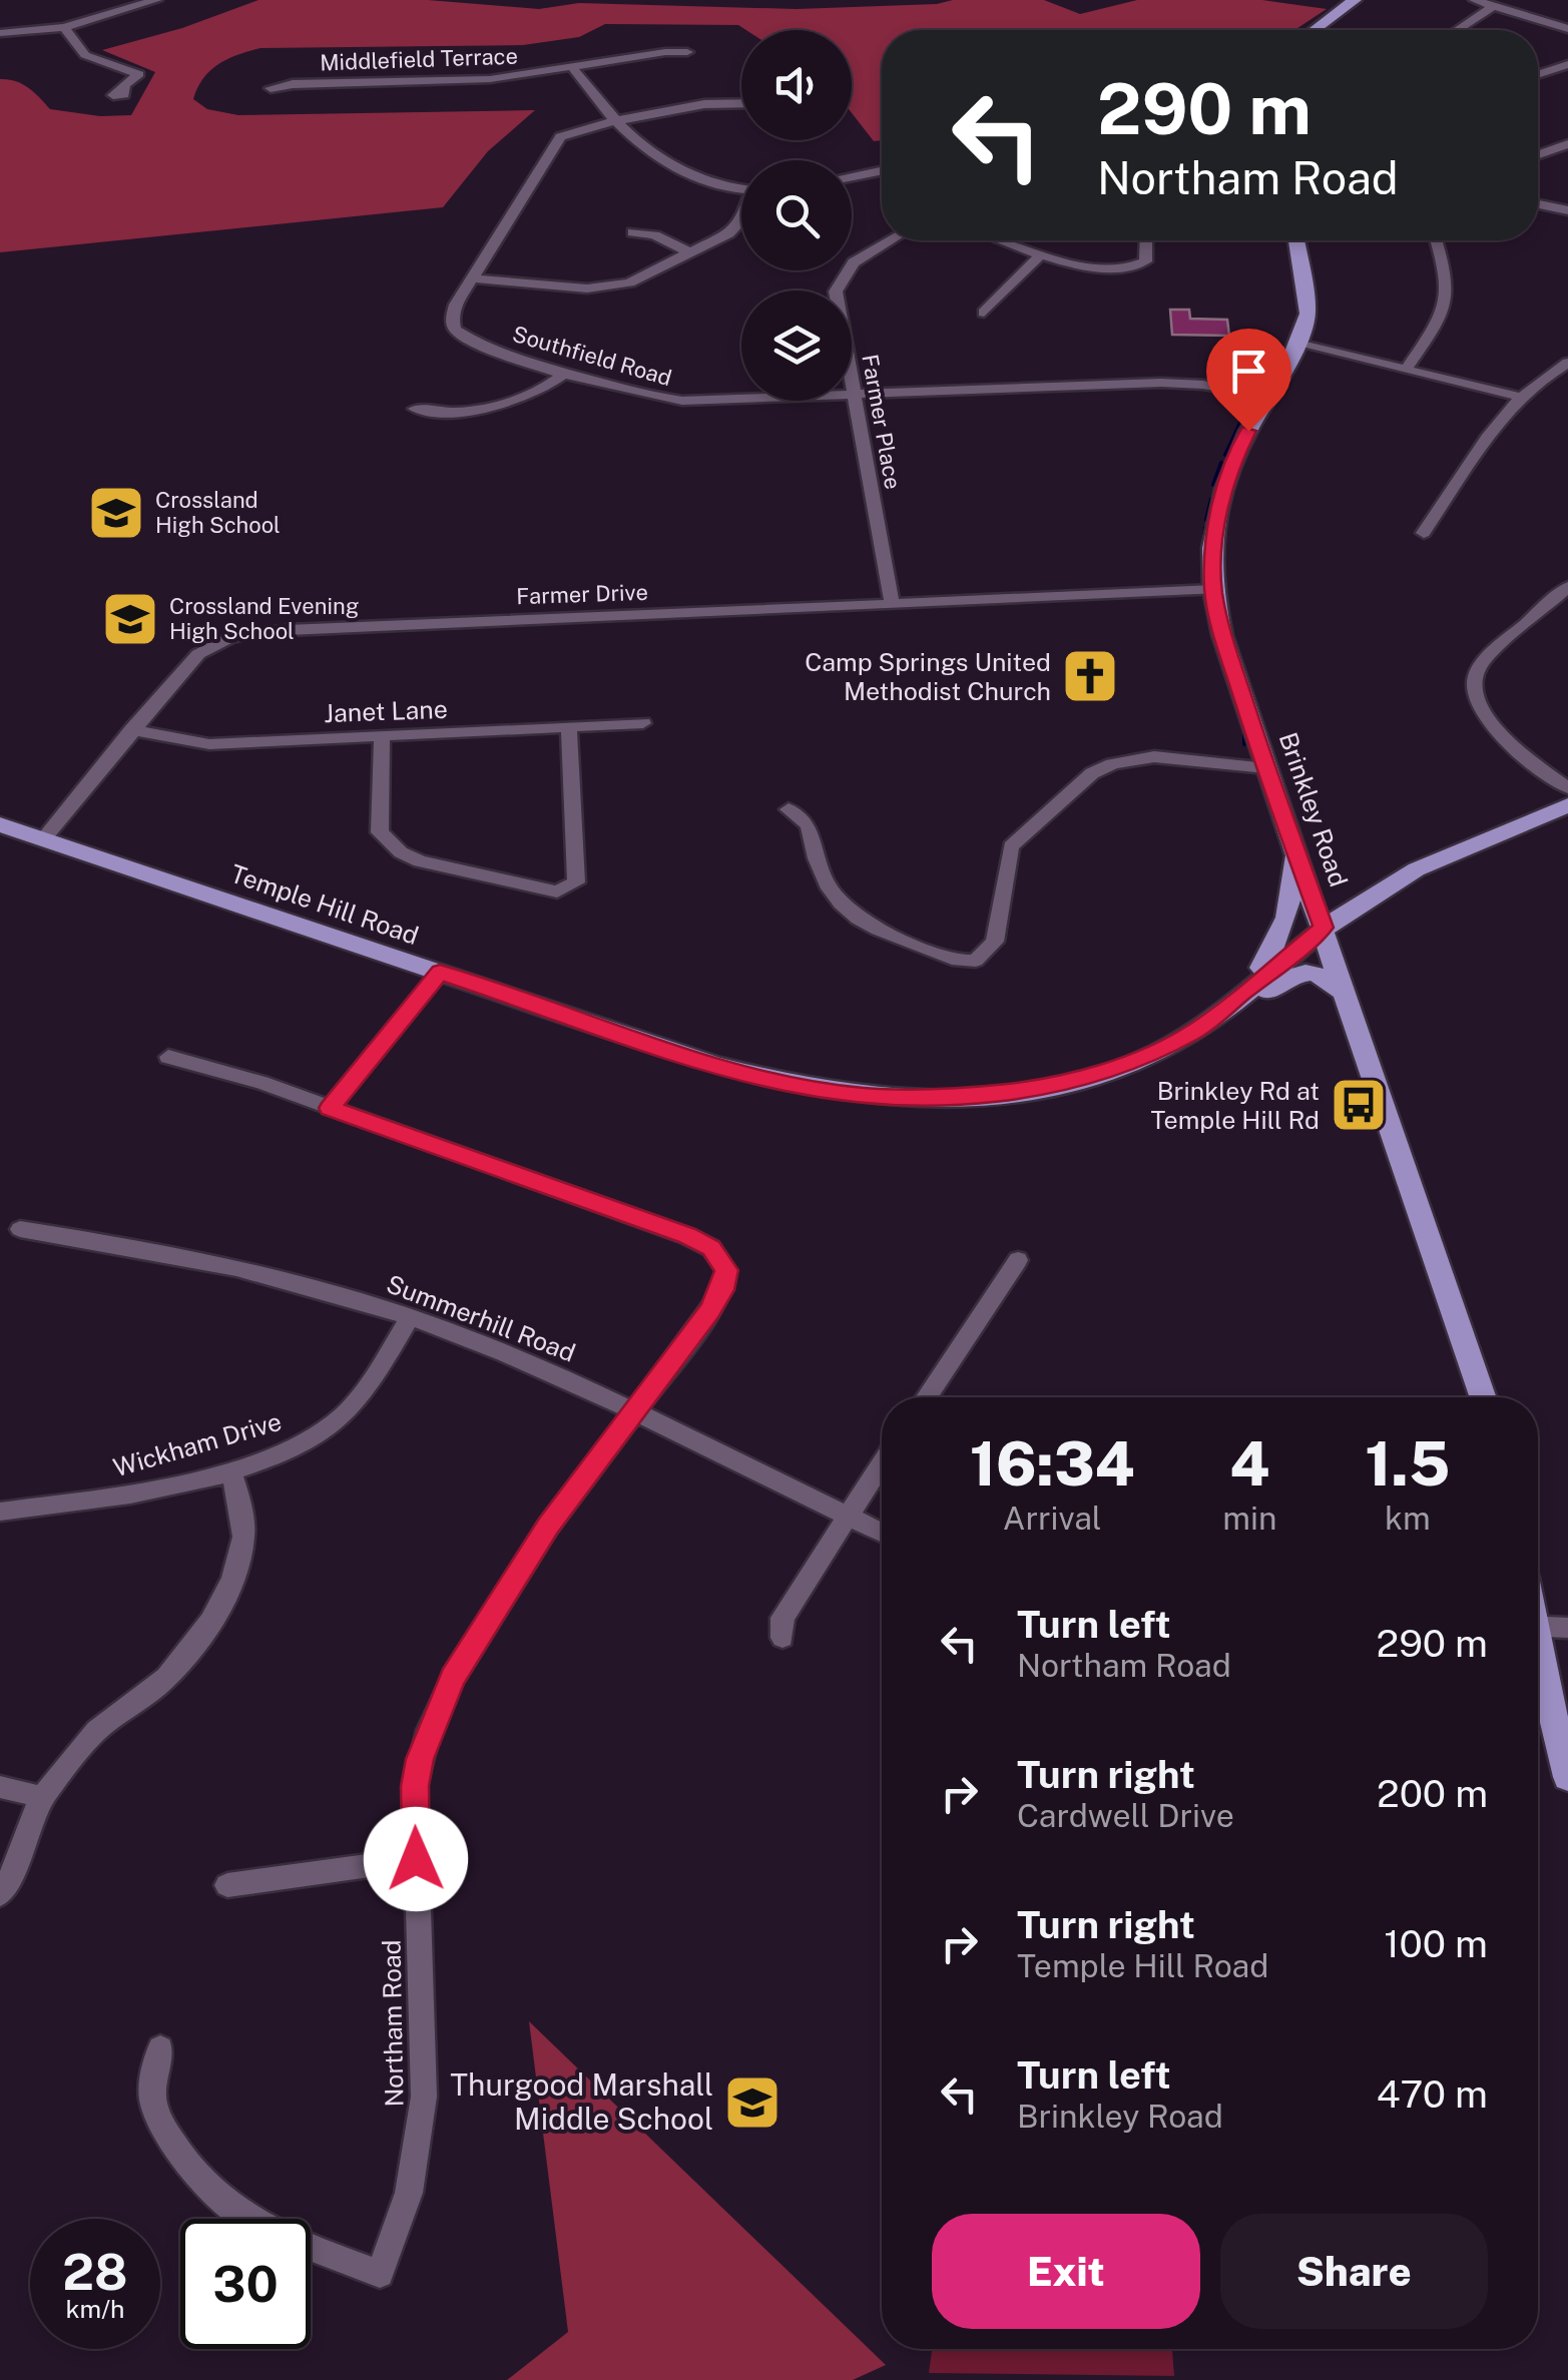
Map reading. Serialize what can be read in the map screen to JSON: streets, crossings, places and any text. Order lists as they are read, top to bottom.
{
  "streets": {
    "main road": ["Brinkley Road", "Temple Hill Road"],
    "street": [
      "Middlefield Terrace",
      "Southfield Road",
      "Farmer Place",
      "Farmer Drive",
      "Janet Lane",
      "Summerhill Road",
      "Wickham Drive",
      "Northam Road"
    ]
  },
  "crossings": [
    ["Southfield Road", "Farmer Place"],
    ["Southfield Road", "Brinkley Road"],
    ["Farmer Place", "Farmer Drive"],
    ["Farmer Drive", "Janet Lane"],
    ["Farmer Drive", "Brinkley Road"],
    ["Farmer Drive", "Temple Hill Road"],
    ["Brinkley Road", "Temple Hill Road"],
    ["Summerhill Road", "Wickham Drive"],
    ["Summerhill Road", "Northam Road"]
  ],
  "places": {
    "school or university": ["Crossland High School", "Crossland Evening High School", "Thurgood Marshall Middle School"],
    "church": ["Camp Springs United Methodist Church"],
    "bus stop": ["Brinkley Rd at Temple Hill Rd"]
  },
  "page": {
    "turn": ["290 m", "Northam Road"],
    "eta": [
      "16:34",
      "Arrival",
      "4",
      "min",
      "1.5",
      "km"
    ],
    "list": [
      {
        "name": "Turn left",
        "note": "Northam Road",
        "value": "290 m"
      },
      {
        "name": "Turn right",
        "note": "Cardwell Drive",
        "value": "200 m"
      },
      {
        "name": "Turn right",
        "note": "Temple Hill Road",
        "value": "100 m"
      },
      {
        "name": "Turn left",
        "note": "Brinkley Road",
        "value": "470 m"
      }
    ],
    "buttons": ["Exit", "Share"],
    "speed": "28 km/h",
    "limit": "30"
  }
}
